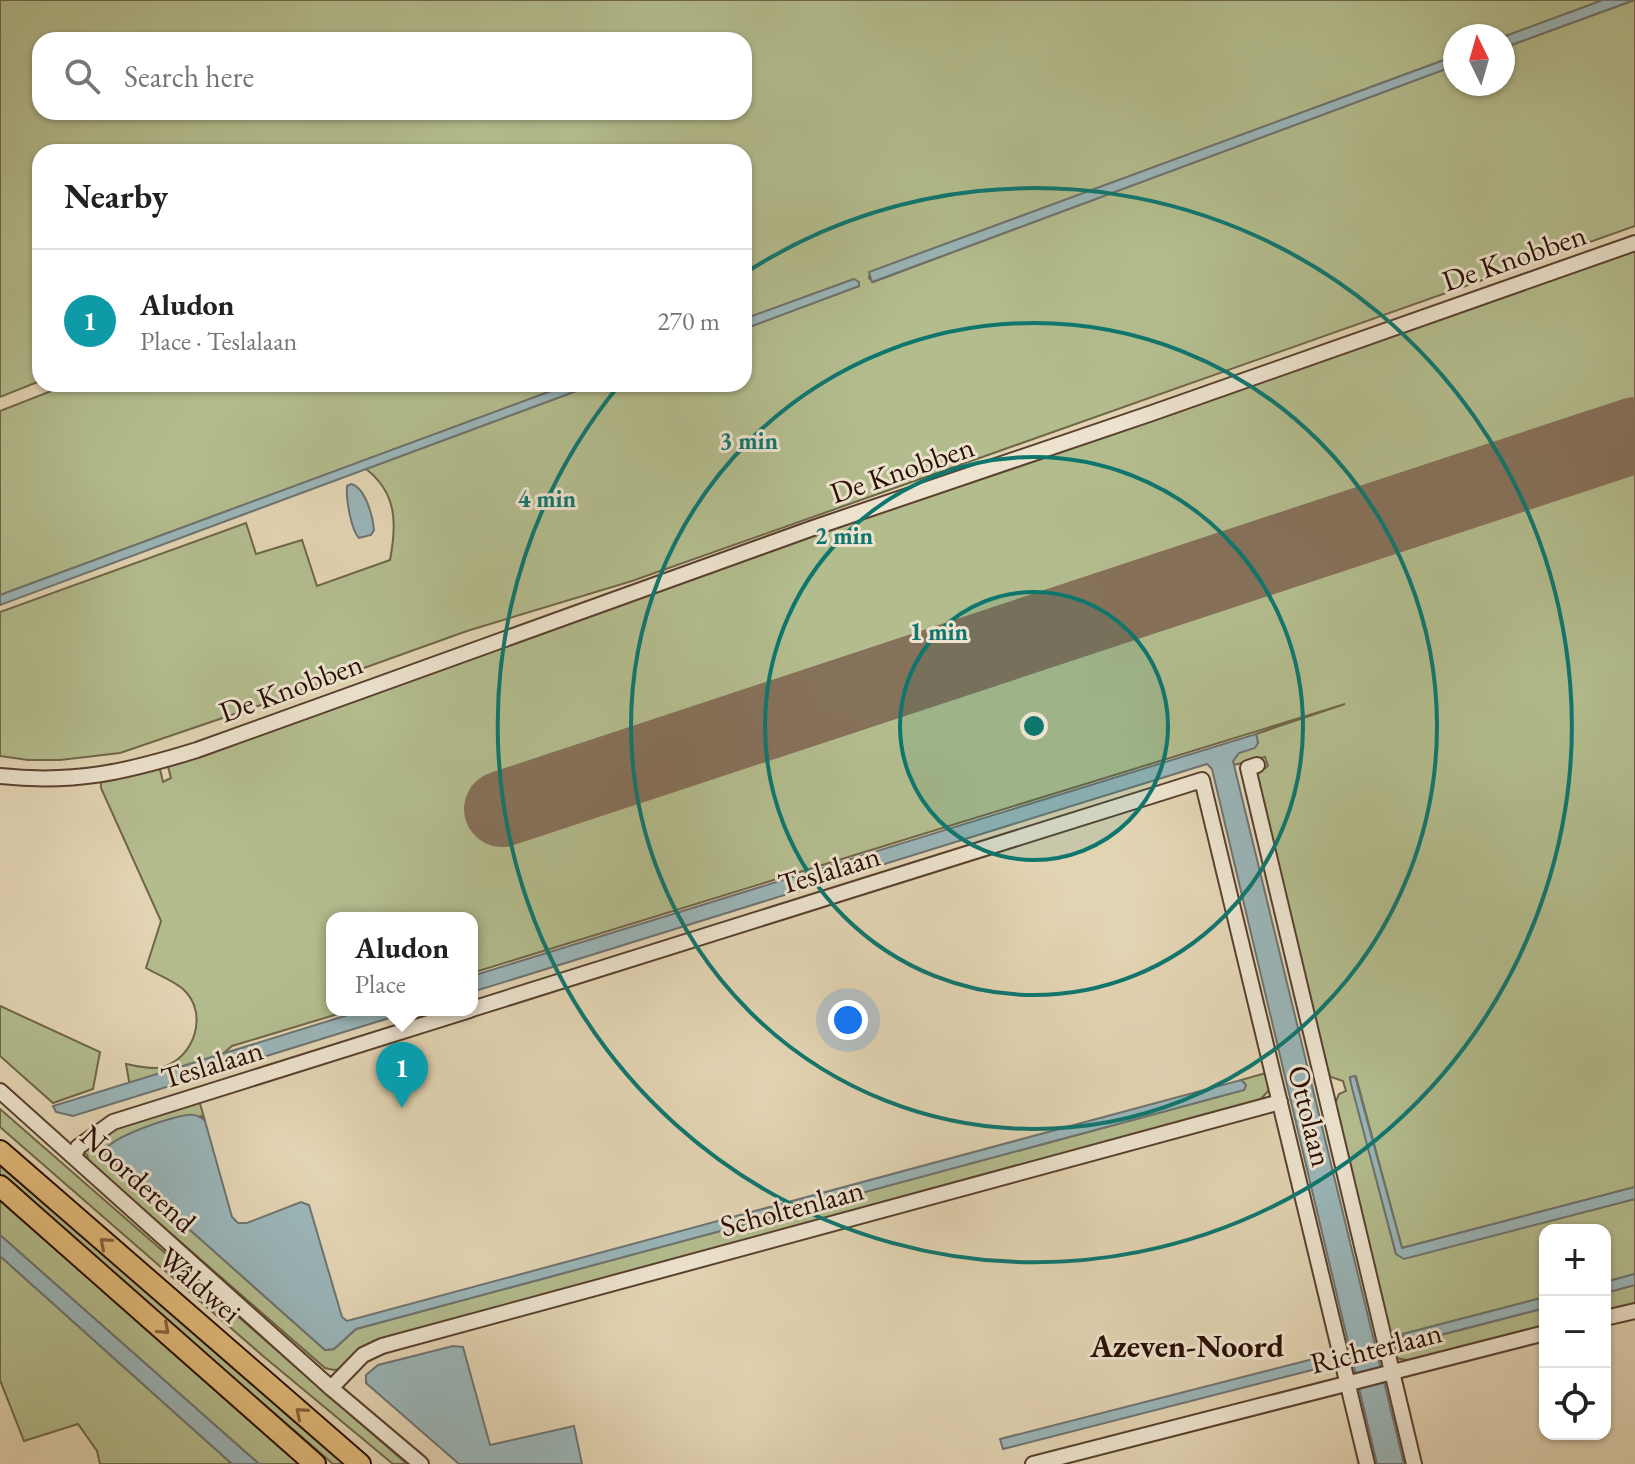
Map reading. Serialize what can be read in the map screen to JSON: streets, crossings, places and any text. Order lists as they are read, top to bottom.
{
  "streets": {
    "highway": ["Wâldwei"],
    "street": [
      "De Knobben",
      "Teslalaan",
      "Ottolaan",
      "Noorderend",
      "Scholtenlaan",
      "Richterlaan"
    ]
  },
  "crossings": [
    ["Teslalaan", "Ottolaan"],
    ["Teslalaan", "Noorderend"],
    ["Ottolaan", "Scholtenlaan"],
    ["Ottolaan", "Richterlaan"],
    ["Noorderend", "Scholtenlaan"]
  ],
  "districts": ["Azeven-Noord"],
  "north": "top",
  "page": {
    "search": "Search here",
    "heading": "Nearby",
    "list": [
      {
        "mark": "1",
        "name": "Aludon",
        "note": "Place · Teslalaan",
        "value": "270 m"
      }
    ],
    "popup": ["Aludon", "Place"],
    "pins": "1",
    "map_buttons": ["+", "−"]
  },
  "rings": [
    "3 min",
    "4 min",
    "2 min",
    "1 min"
  ]
}
